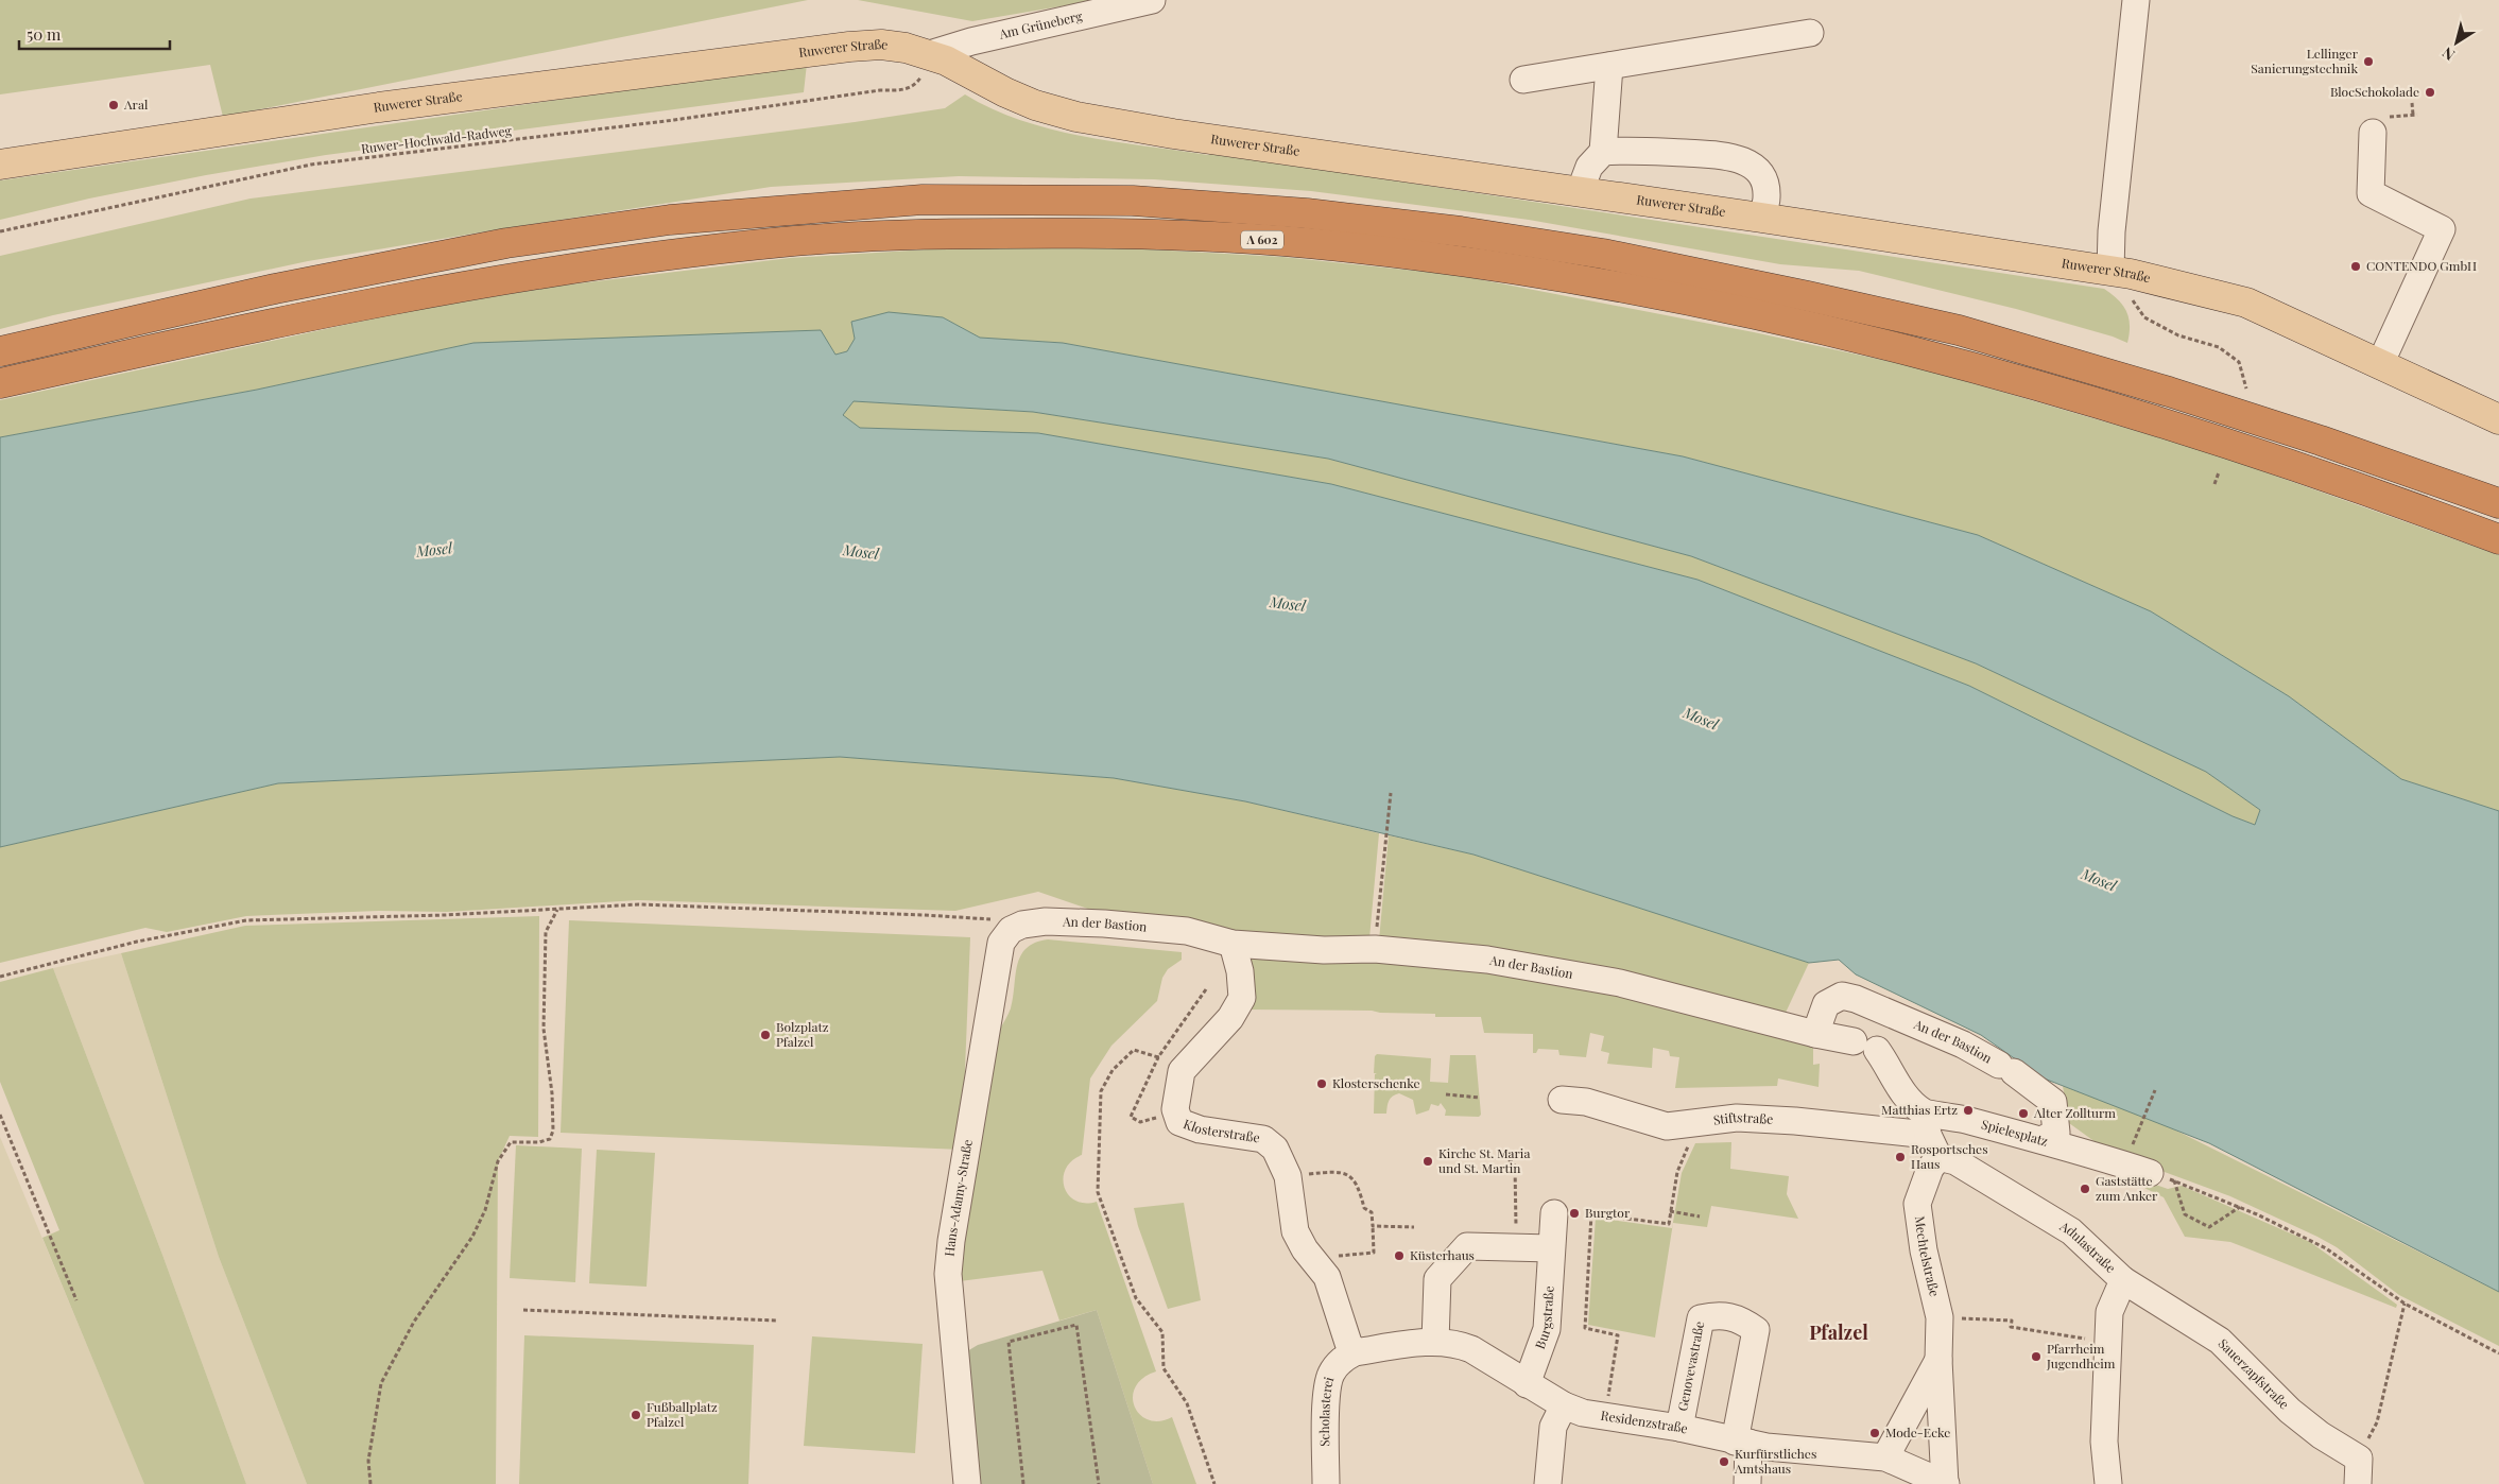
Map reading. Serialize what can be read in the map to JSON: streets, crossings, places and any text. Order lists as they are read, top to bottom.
{
  "streets": {
    "highway": ["A 602"],
    "main road": ["Ruwerer Straße"],
    "street": [
      "Am Grüneberg",
      "An der Bastion",
      "Stiftstraße",
      "Klosterstraße",
      "Spielesplatz",
      "Hans-Adamy-Straße",
      "Adulastraße",
      "Mechtelstraße",
      "Burgstraße",
      "Genovevastraße",
      "Sauerzapfstraße",
      "Scholasterei",
      "Residenzstraße"
    ],
    "path": ["Ruwer-Hochwald-Radweg"]
  },
  "crossings": [
    ["Am Grüneberg", "Ruwerer Straße"],
    ["Am Grüneberg", "Ruwer-Hochwald-Radweg"],
    ["Ruwerer Straße", "Ruwer-Hochwald-Radweg"],
    ["An der Bastion", "Klosterstraße"],
    ["An der Bastion", "Spielesplatz"],
    ["An der Bastion", "Hans-Adamy-Straße"],
    ["Stiftstraße", "Spielesplatz"],
    ["Stiftstraße", "Adulastraße"],
    ["Stiftstraße", "Mechtelstraße"],
    ["Klosterstraße", "Scholasterei"],
    ["Klosterstraße", "Residenzstraße"],
    ["Spielesplatz", "Adulastraße"],
    ["Spielesplatz", "Mechtelstraße"],
    ["Adulastraße", "Mechtelstraße"],
    ["Adulastraße", "Sauerzapfstraße"],
    ["Mechtelstraße", "Residenzstraße"],
    ["Burgstraße", "Residenzstraße"],
    ["Genovevastraße", "Residenzstraße"],
    ["Scholasterei", "Residenzstraße"]
  ],
  "districts": ["Pfalzel"],
  "water": ["Mosel"],
  "places": [
    "Lellinger Sanierungstechnik",
    "BlocSchokolade",
    "Aral",
    "CONTENDO GmbH",
    "Bolzplatz Pfalzel",
    "Klosterschenke",
    "Matthias Ertz",
    "Alter Zollturm",
    "Rosportsches Haus",
    "Kirche St. Maria und St. Martin",
    "Gaststätte zum Anker",
    "Burgtor",
    "Küsterhaus",
    "Pfarrheim Jugendheim",
    "Fußballplatz Pfalzel",
    "Mode-Ecke",
    "Kurfürstliches Amtshaus"
  ],
  "scale_bar": "50 m",
  "north": "bottom left"
}
